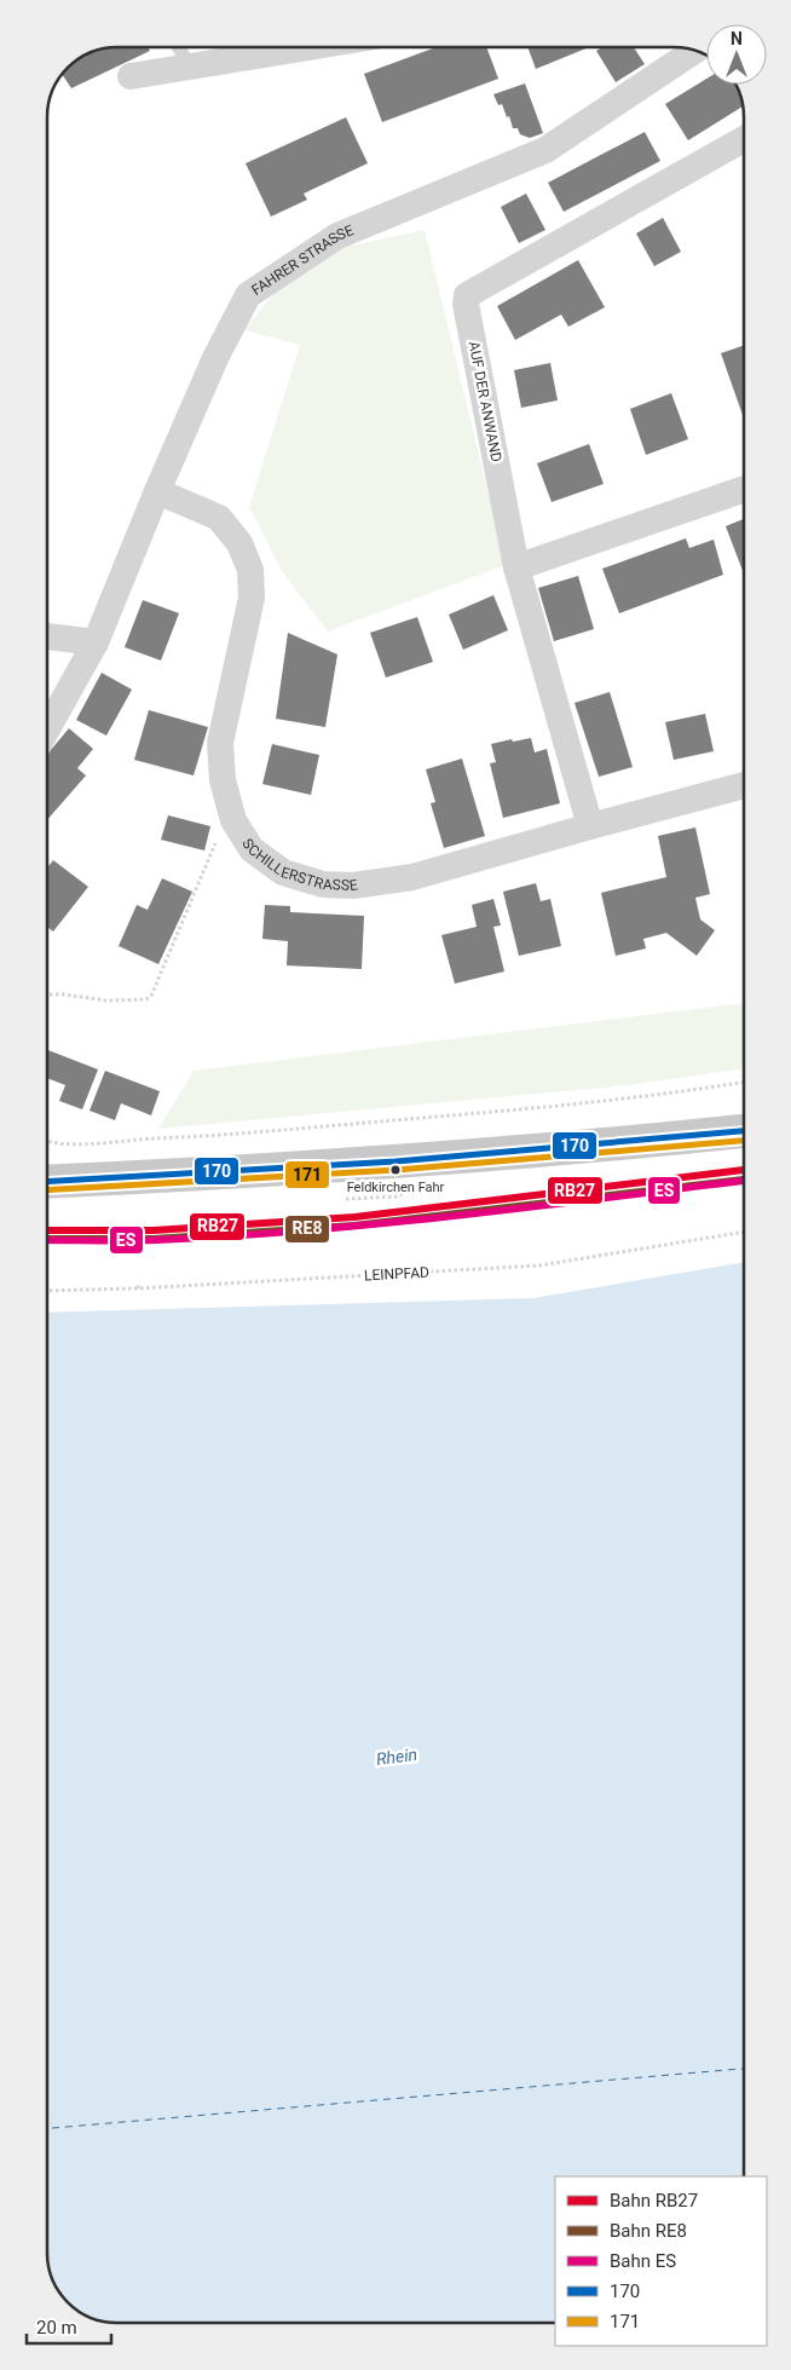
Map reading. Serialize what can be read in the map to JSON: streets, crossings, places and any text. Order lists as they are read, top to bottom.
{
  "streets": {
    "street": ["FAHRER STRASSE", "AUF DER ANWAND", "SCHILLERSTRASSE"],
    "path": ["LEINPFAD"]
  },
  "crossings": [
    ["FAHRER STRASSE", "SCHILLERSTRASSE"],
    ["AUF DER ANWAND", "SCHILLERSTRASSE"]
  ],
  "water": ["Rhein"],
  "places": ["Feldkirchen Fahr"],
  "lines": [
    "transit line 170",
    "transit line 171",
    "rail line RB27",
    "rail line RE8",
    "rail line ES"
  ],
  "legend": [
    "Bahn RB27",
    "Bahn RE8",
    "Bahn ES",
    "170",
    "171"
  ],
  "scale_bar": "20 m",
  "north": "top"
}
